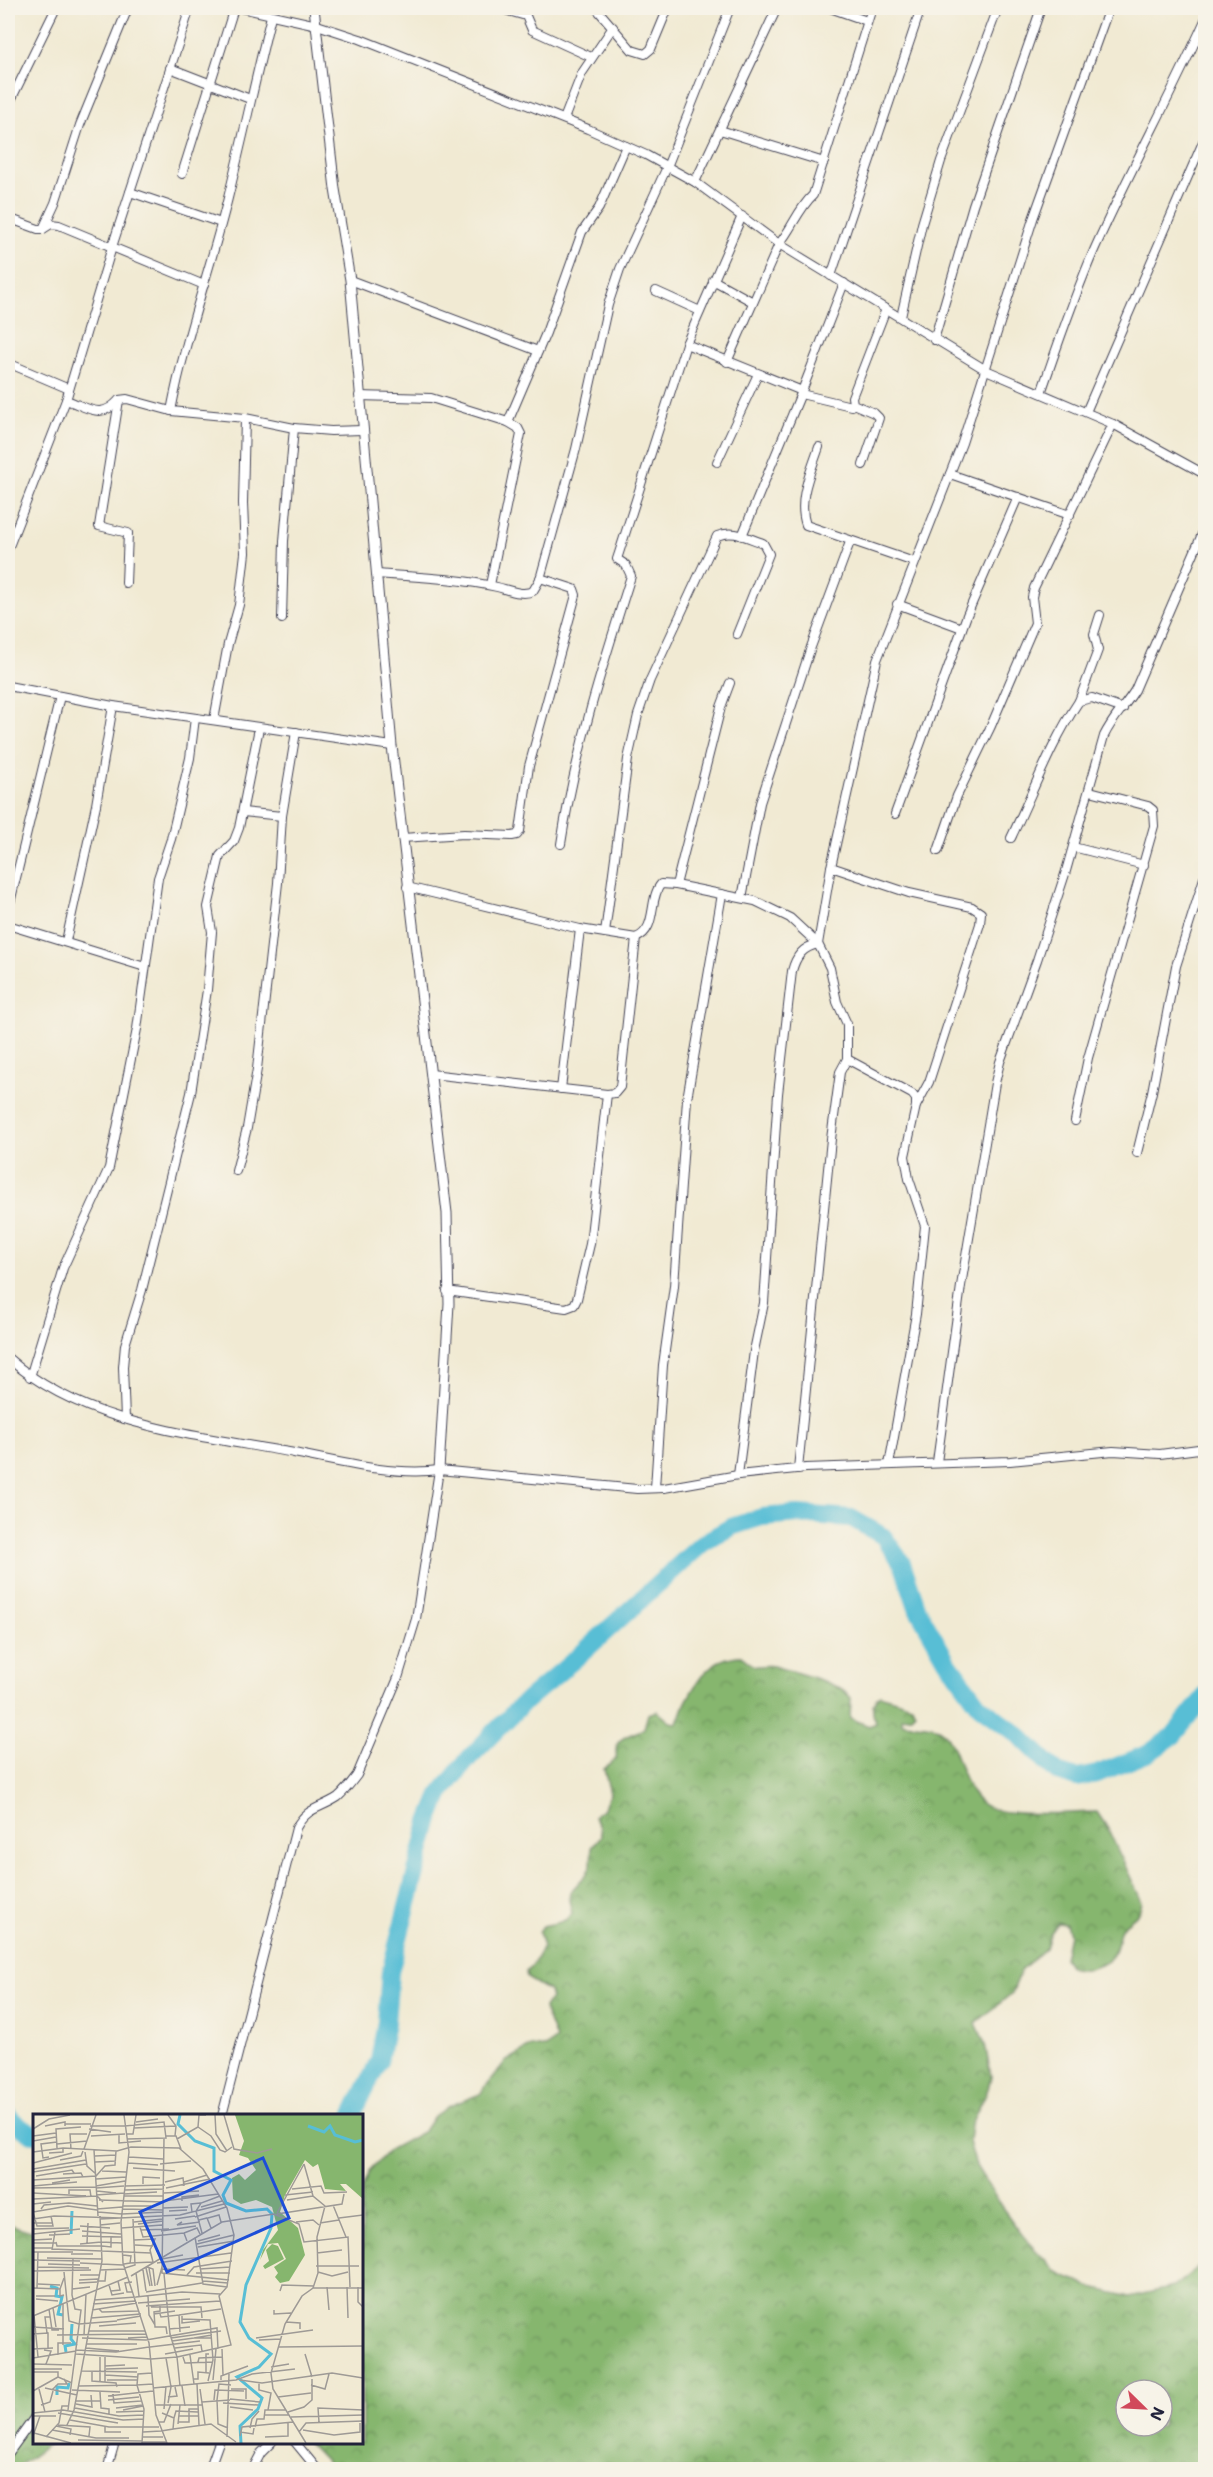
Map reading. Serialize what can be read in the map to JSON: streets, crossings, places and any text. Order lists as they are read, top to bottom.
{
  "north": "bottom right"
}
